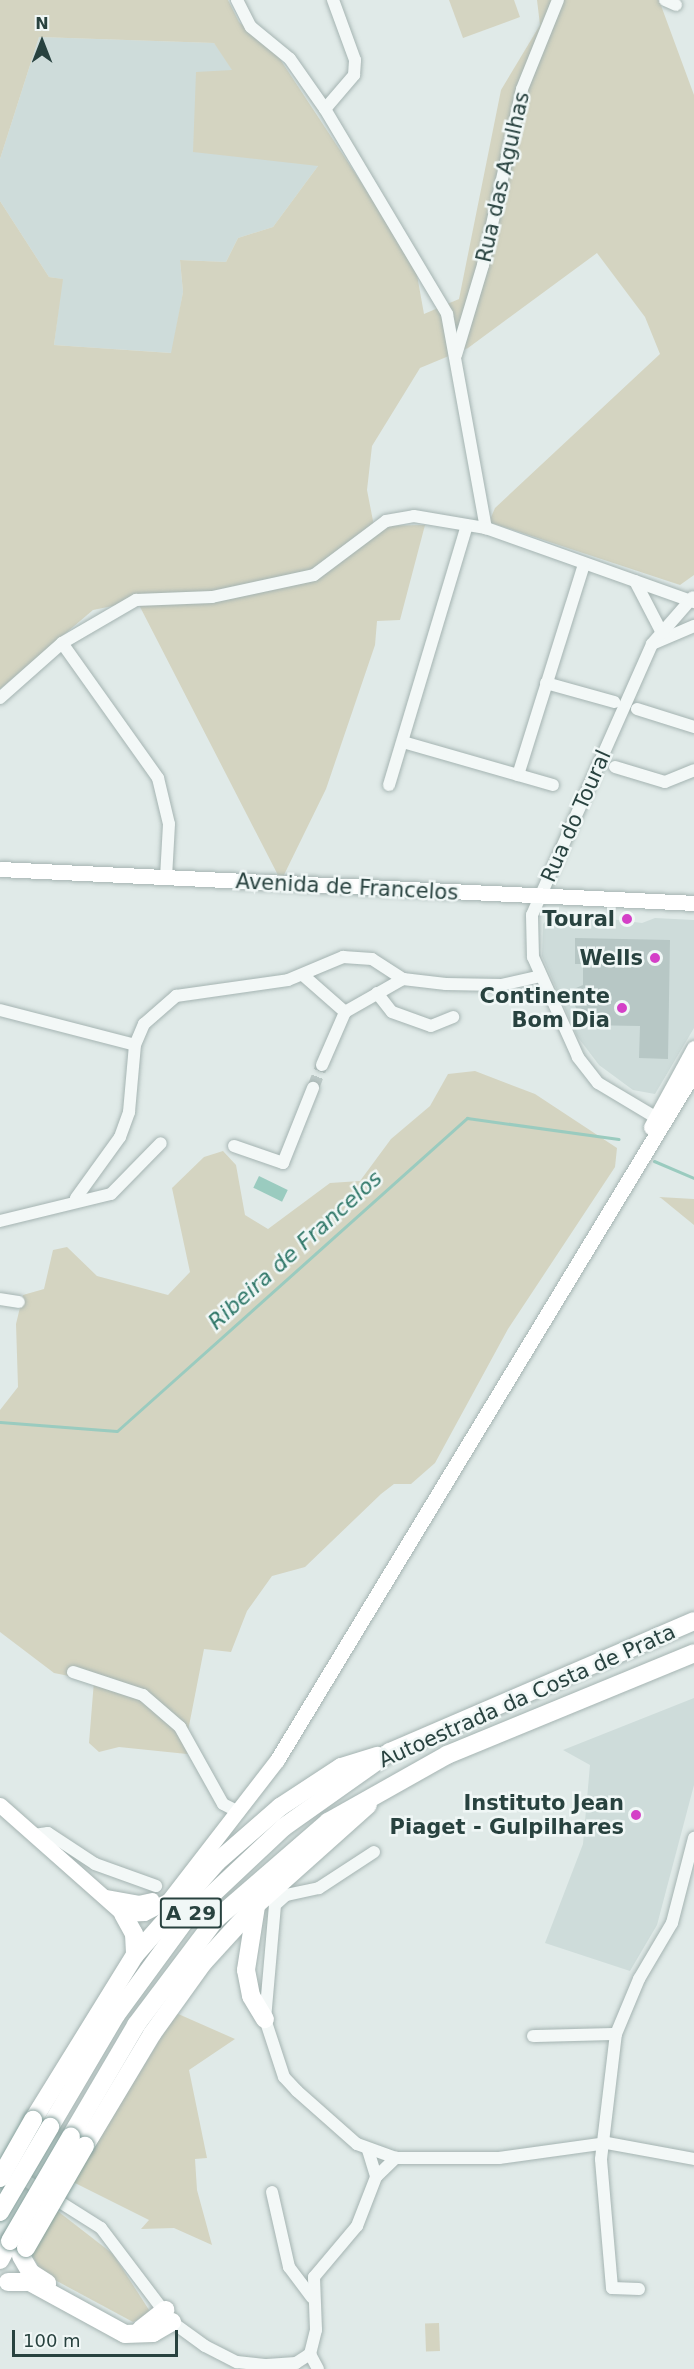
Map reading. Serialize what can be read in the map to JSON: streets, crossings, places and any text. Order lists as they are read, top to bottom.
{
  "streets": {
    "highway": ["Autoestrada da Costa de Prata", "A 29"],
    "main road": ["Avenida de Francelos"],
    "street": ["Rua das Agulhas", "Rua do Toural"]
  },
  "crossings": [
    ["Rua do Toural", "Avenida de Francelos"],
    ["Autoestrada da Costa de Prata", "A 29"]
  ],
  "water": ["Ribeira de Francelos"],
  "places": [
    "Toural",
    "Wells",
    "Continente Bom Dia",
    "Instituto Jean Piaget - Gulpilhares"
  ],
  "scale_bar": "100 m",
  "north": "top"
}
